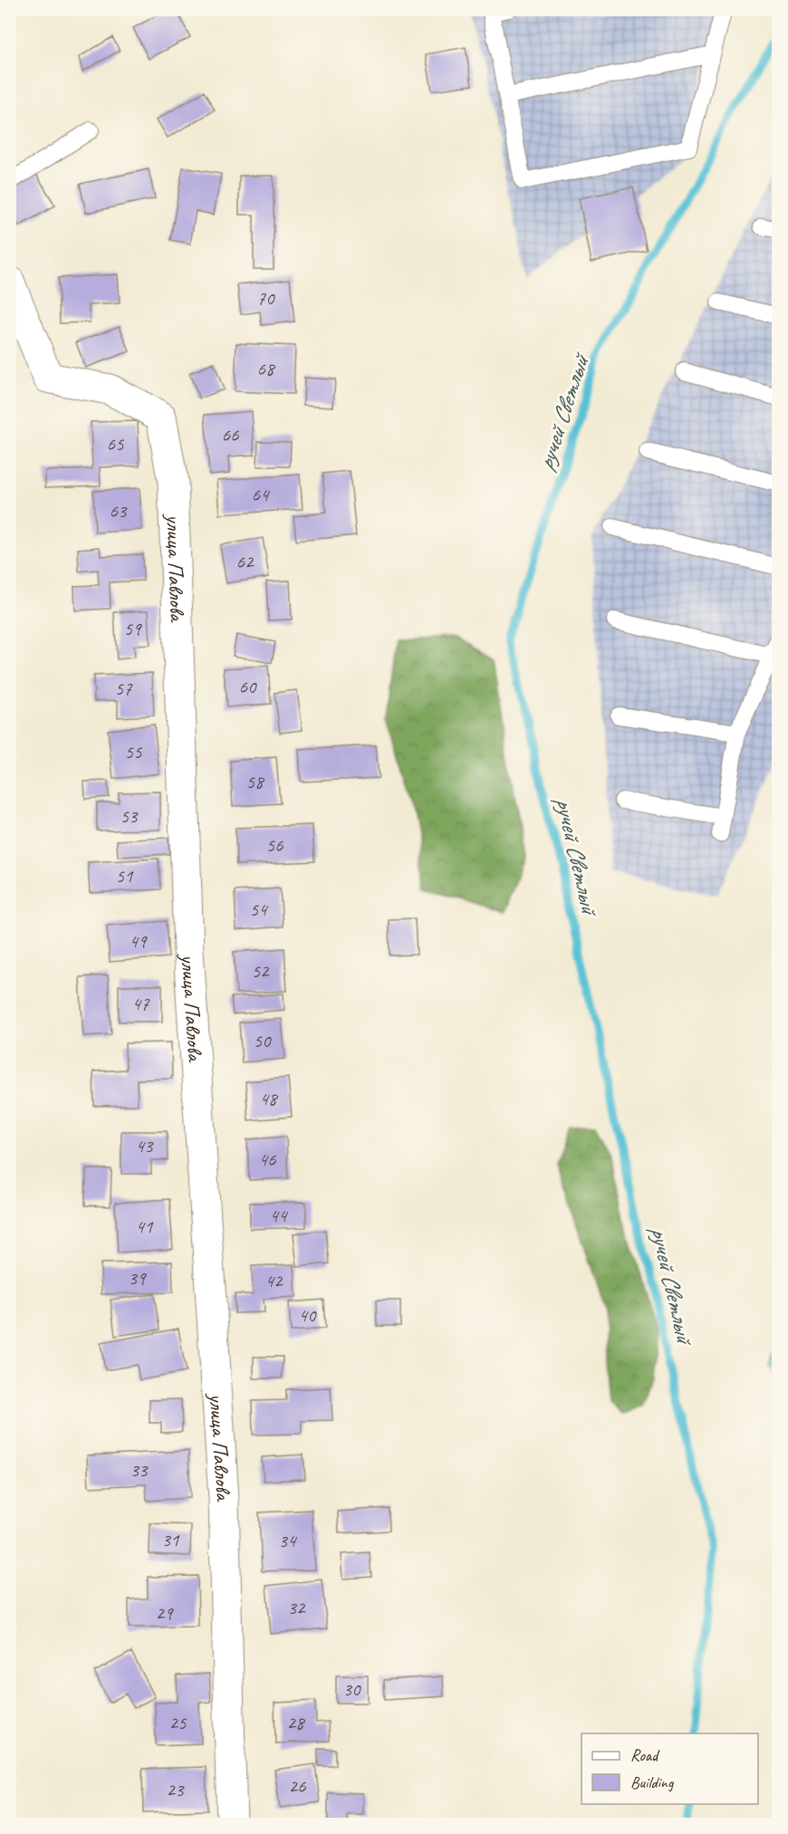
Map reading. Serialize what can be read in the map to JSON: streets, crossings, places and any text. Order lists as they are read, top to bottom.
{
  "streets": {
    "street": ["улица Павлова"]
  },
  "water": ["ручей Светлый"],
  "house_numbers": [
    "70",
    "68",
    "66",
    "65",
    "64",
    "63",
    "62",
    "59",
    "60",
    "57",
    "55",
    "58",
    "53",
    "56",
    "51",
    "54",
    "49",
    "52",
    "47",
    "50",
    "48",
    "43",
    "46",
    "44",
    "41",
    "39",
    "42",
    "40",
    "33",
    "31",
    "34",
    "32",
    "29",
    "30",
    "25",
    "28",
    "26",
    "23"
  ],
  "legend": ["Road", "Building"]
}
